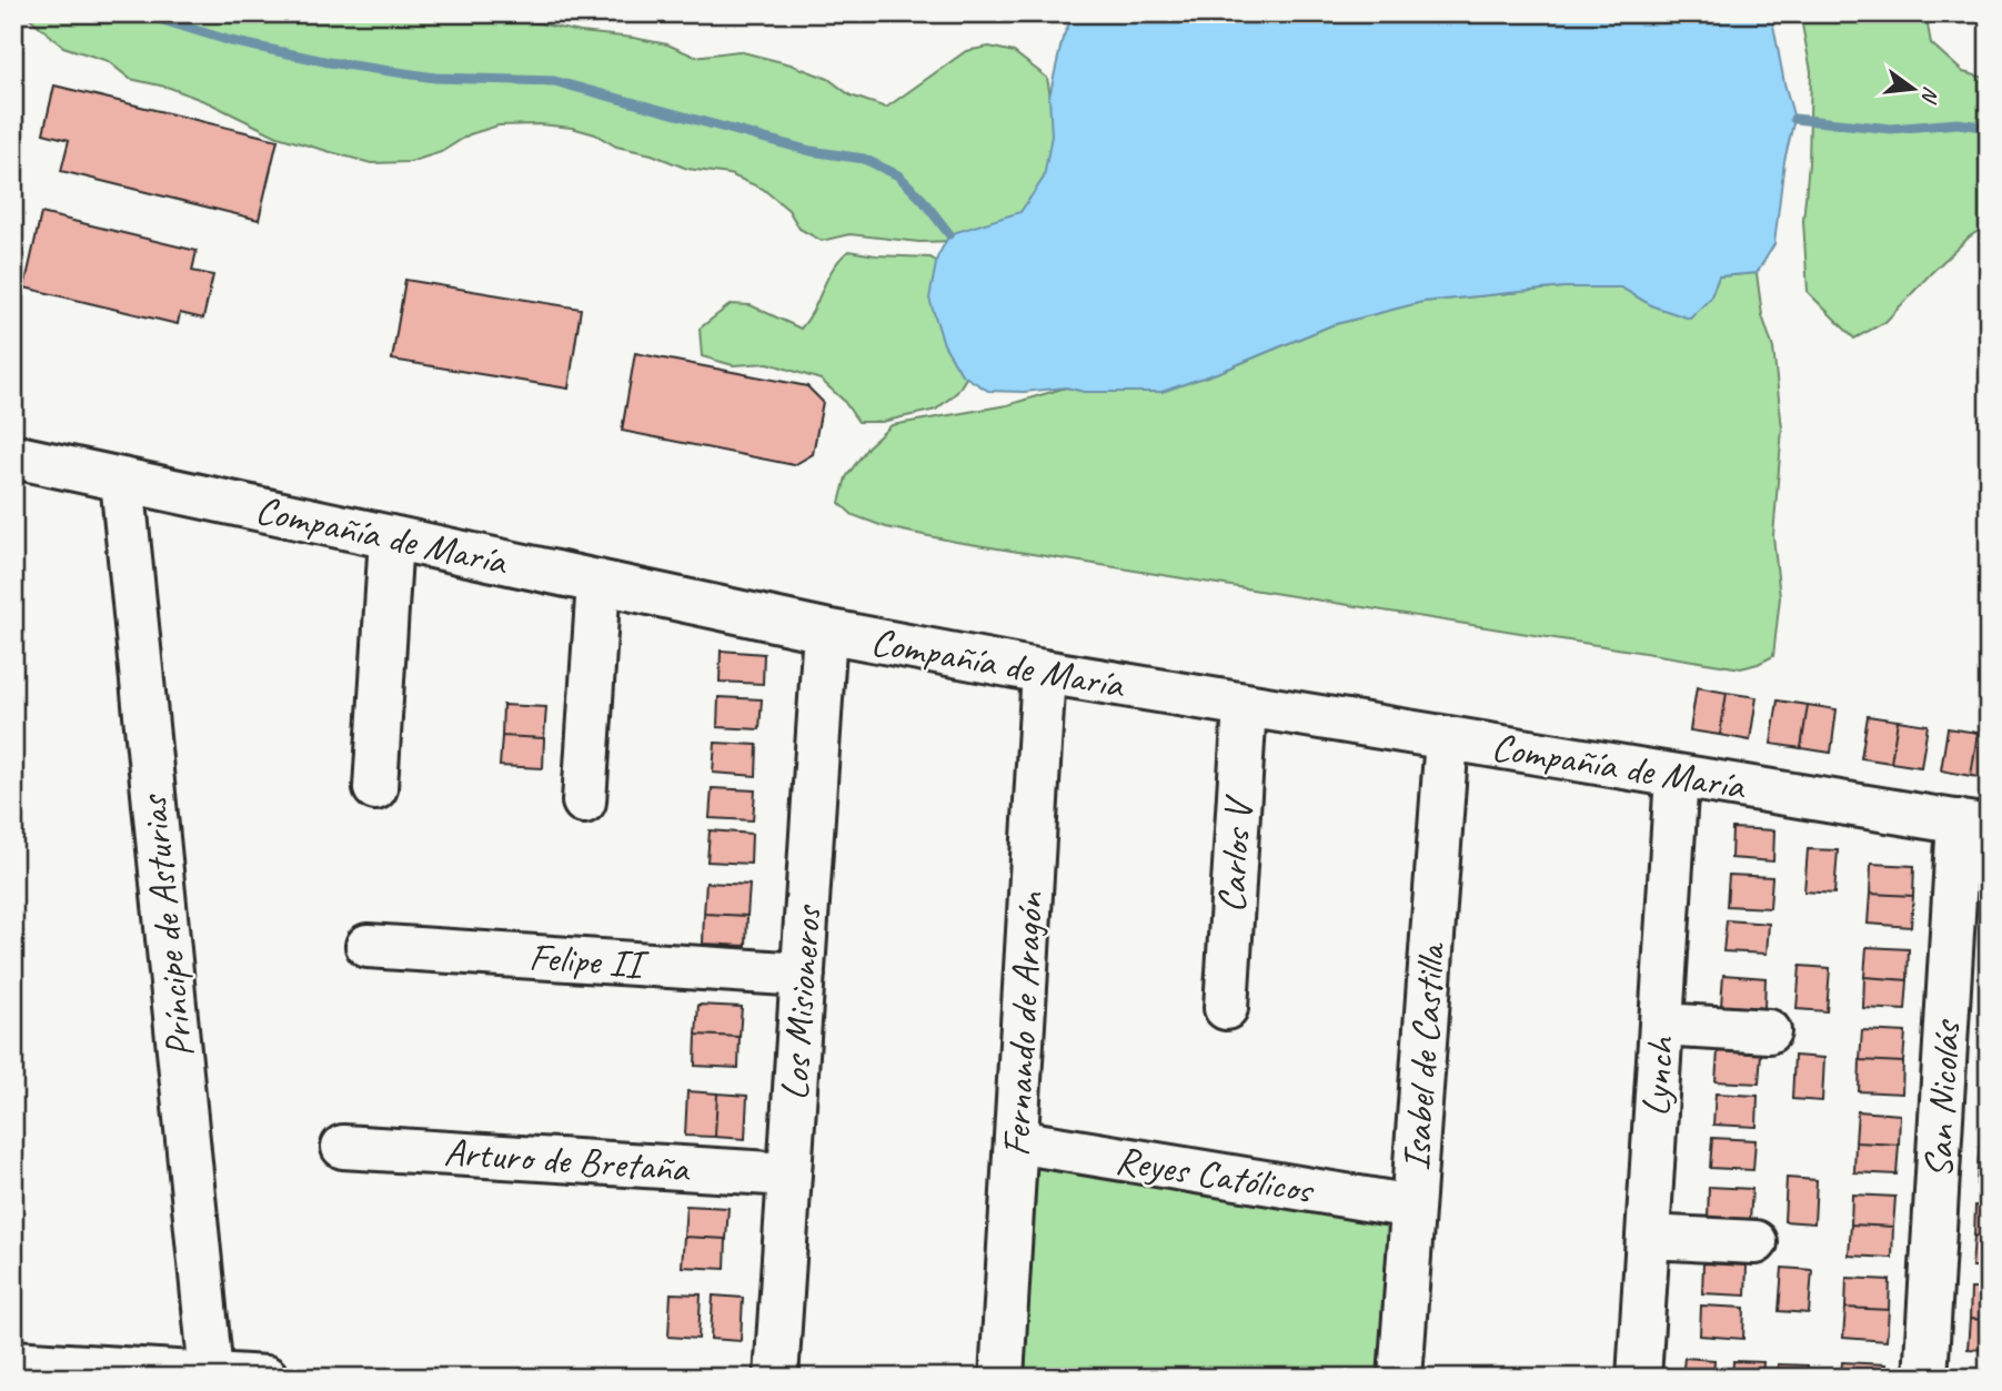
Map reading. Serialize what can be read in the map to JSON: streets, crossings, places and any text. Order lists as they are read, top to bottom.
{
  "streets": {
    "street": [
      "Compañía de María",
      "Carlos V",
      "Príncipe de Asturias",
      "Felipe II",
      "Los Misioneros",
      "Fernando de Aragón",
      "Isabel de Castilla",
      "Lynch",
      "San Nicolás",
      "Arturo de Bretaña",
      "Reyes Católicos"
    ]
  },
  "crossings": [
    ["Compañía de María", "Carlos V"],
    ["Compañía de María", "Príncipe de Asturias"],
    ["Compañía de María", "Los Misioneros"],
    ["Compañía de María", "Fernando de Aragón"],
    ["Compañía de María", "Isabel de Castilla"],
    ["Compañía de María", "Lynch"],
    ["Compañía de María", "San Nicolás"],
    ["Felipe II", "Los Misioneros"],
    ["Los Misioneros", "Arturo de Bretaña"],
    ["Fernando de Aragón", "Reyes Católicos"],
    ["Isabel de Castilla", "Reyes Católicos"]
  ],
  "north": "right"
}
